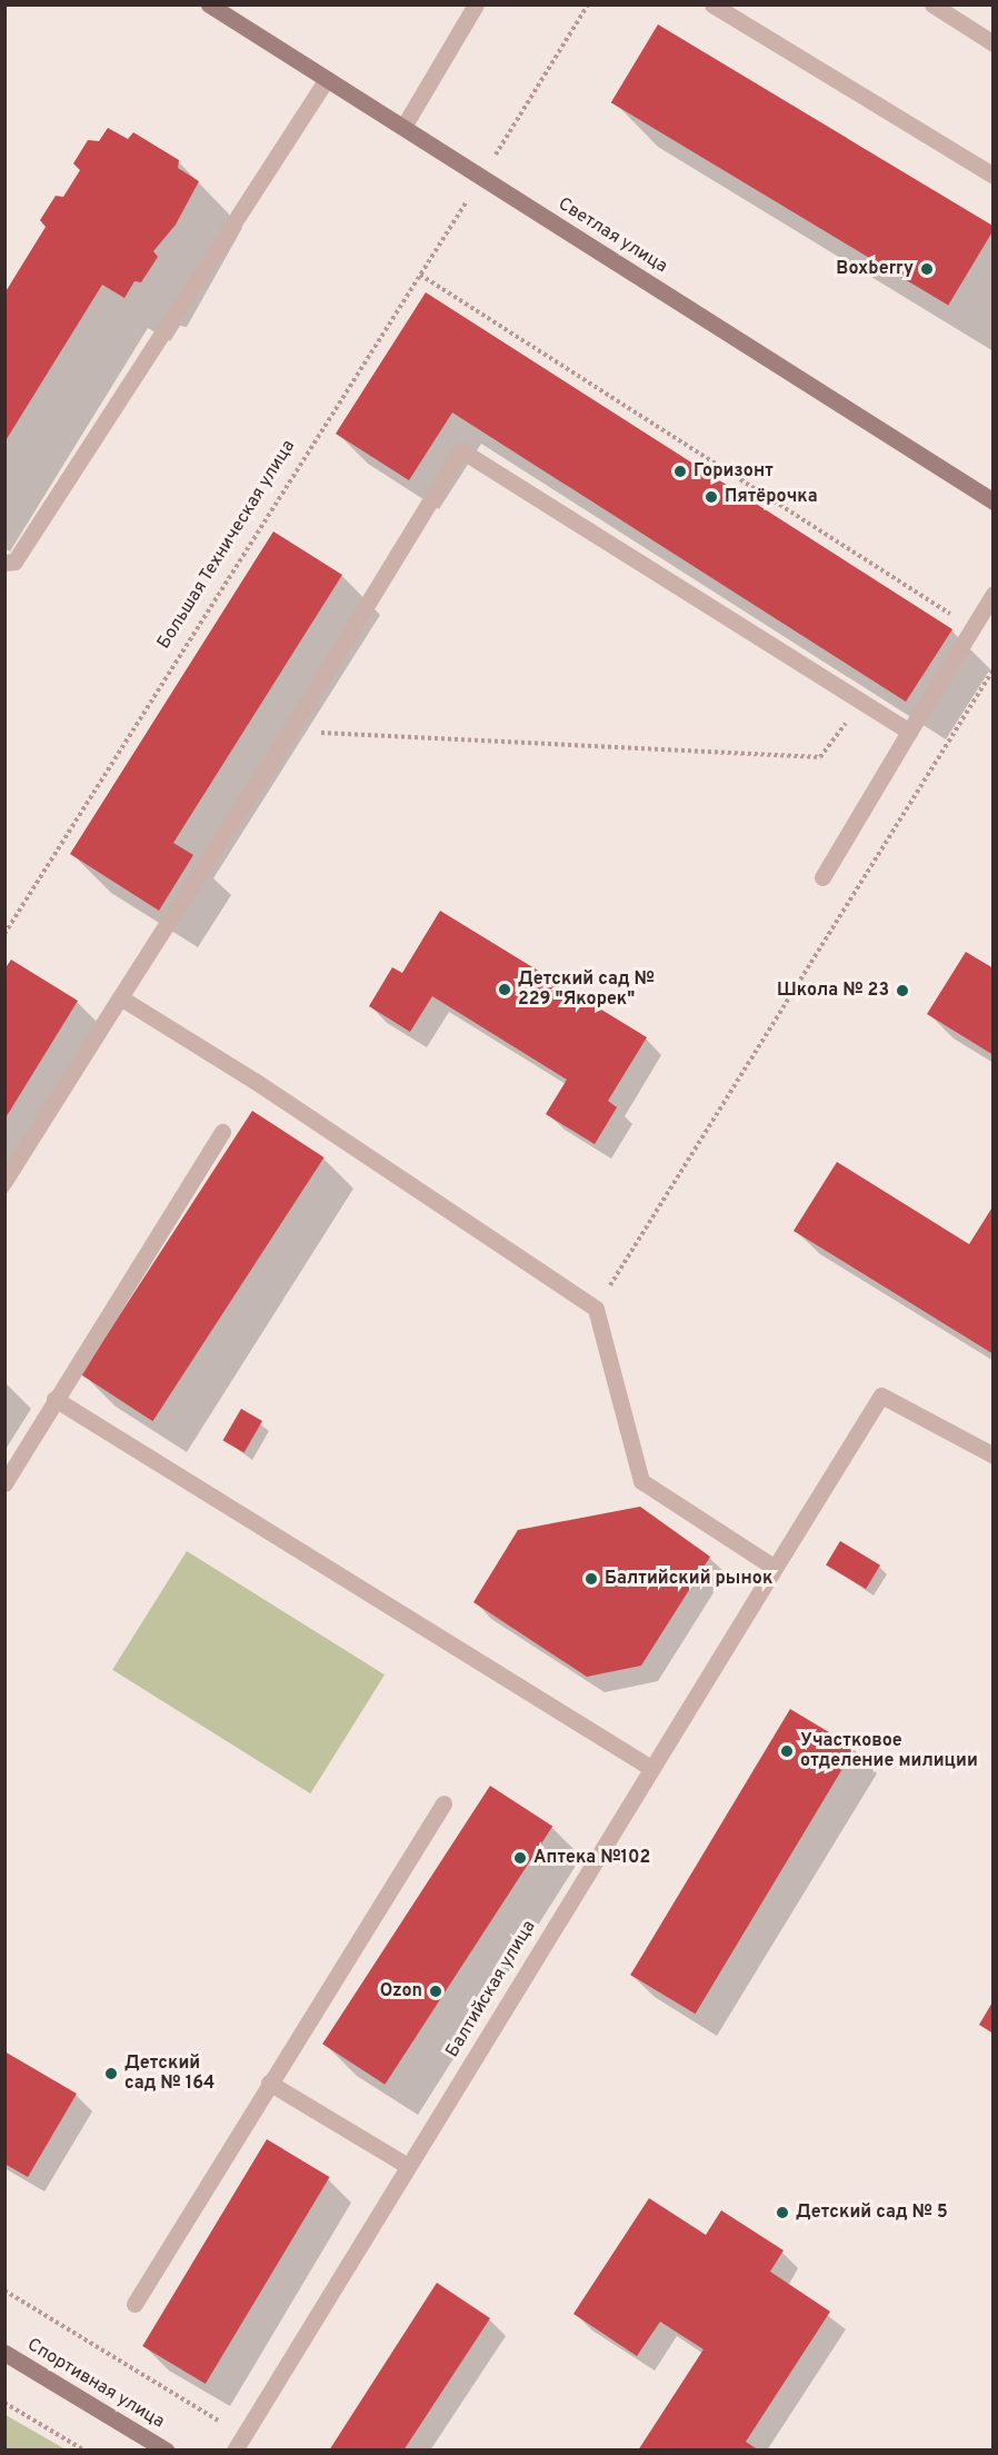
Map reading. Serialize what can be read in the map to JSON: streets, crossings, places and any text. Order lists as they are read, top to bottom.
{
  "streets": {
    "street": ["Светлая улица", "Балтийская улица", "Спортивная улица"],
    "path": ["Большая Техническая улица"]
  },
  "crossings": [
    ["Светлая улица", "Большая Техническая улица"]
  ],
  "places": [
    "Boxberry",
    "Горизонт",
    "Пятёрочка",
    "Детский сад № 229 \"Якорек\"",
    "Школа № 23",
    "Балтийский рынок",
    "Участковое отделение милиции",
    "Аптека №102",
    "Ozon",
    "Детский сад № 164",
    "Детский сад № 5"
  ]
}
